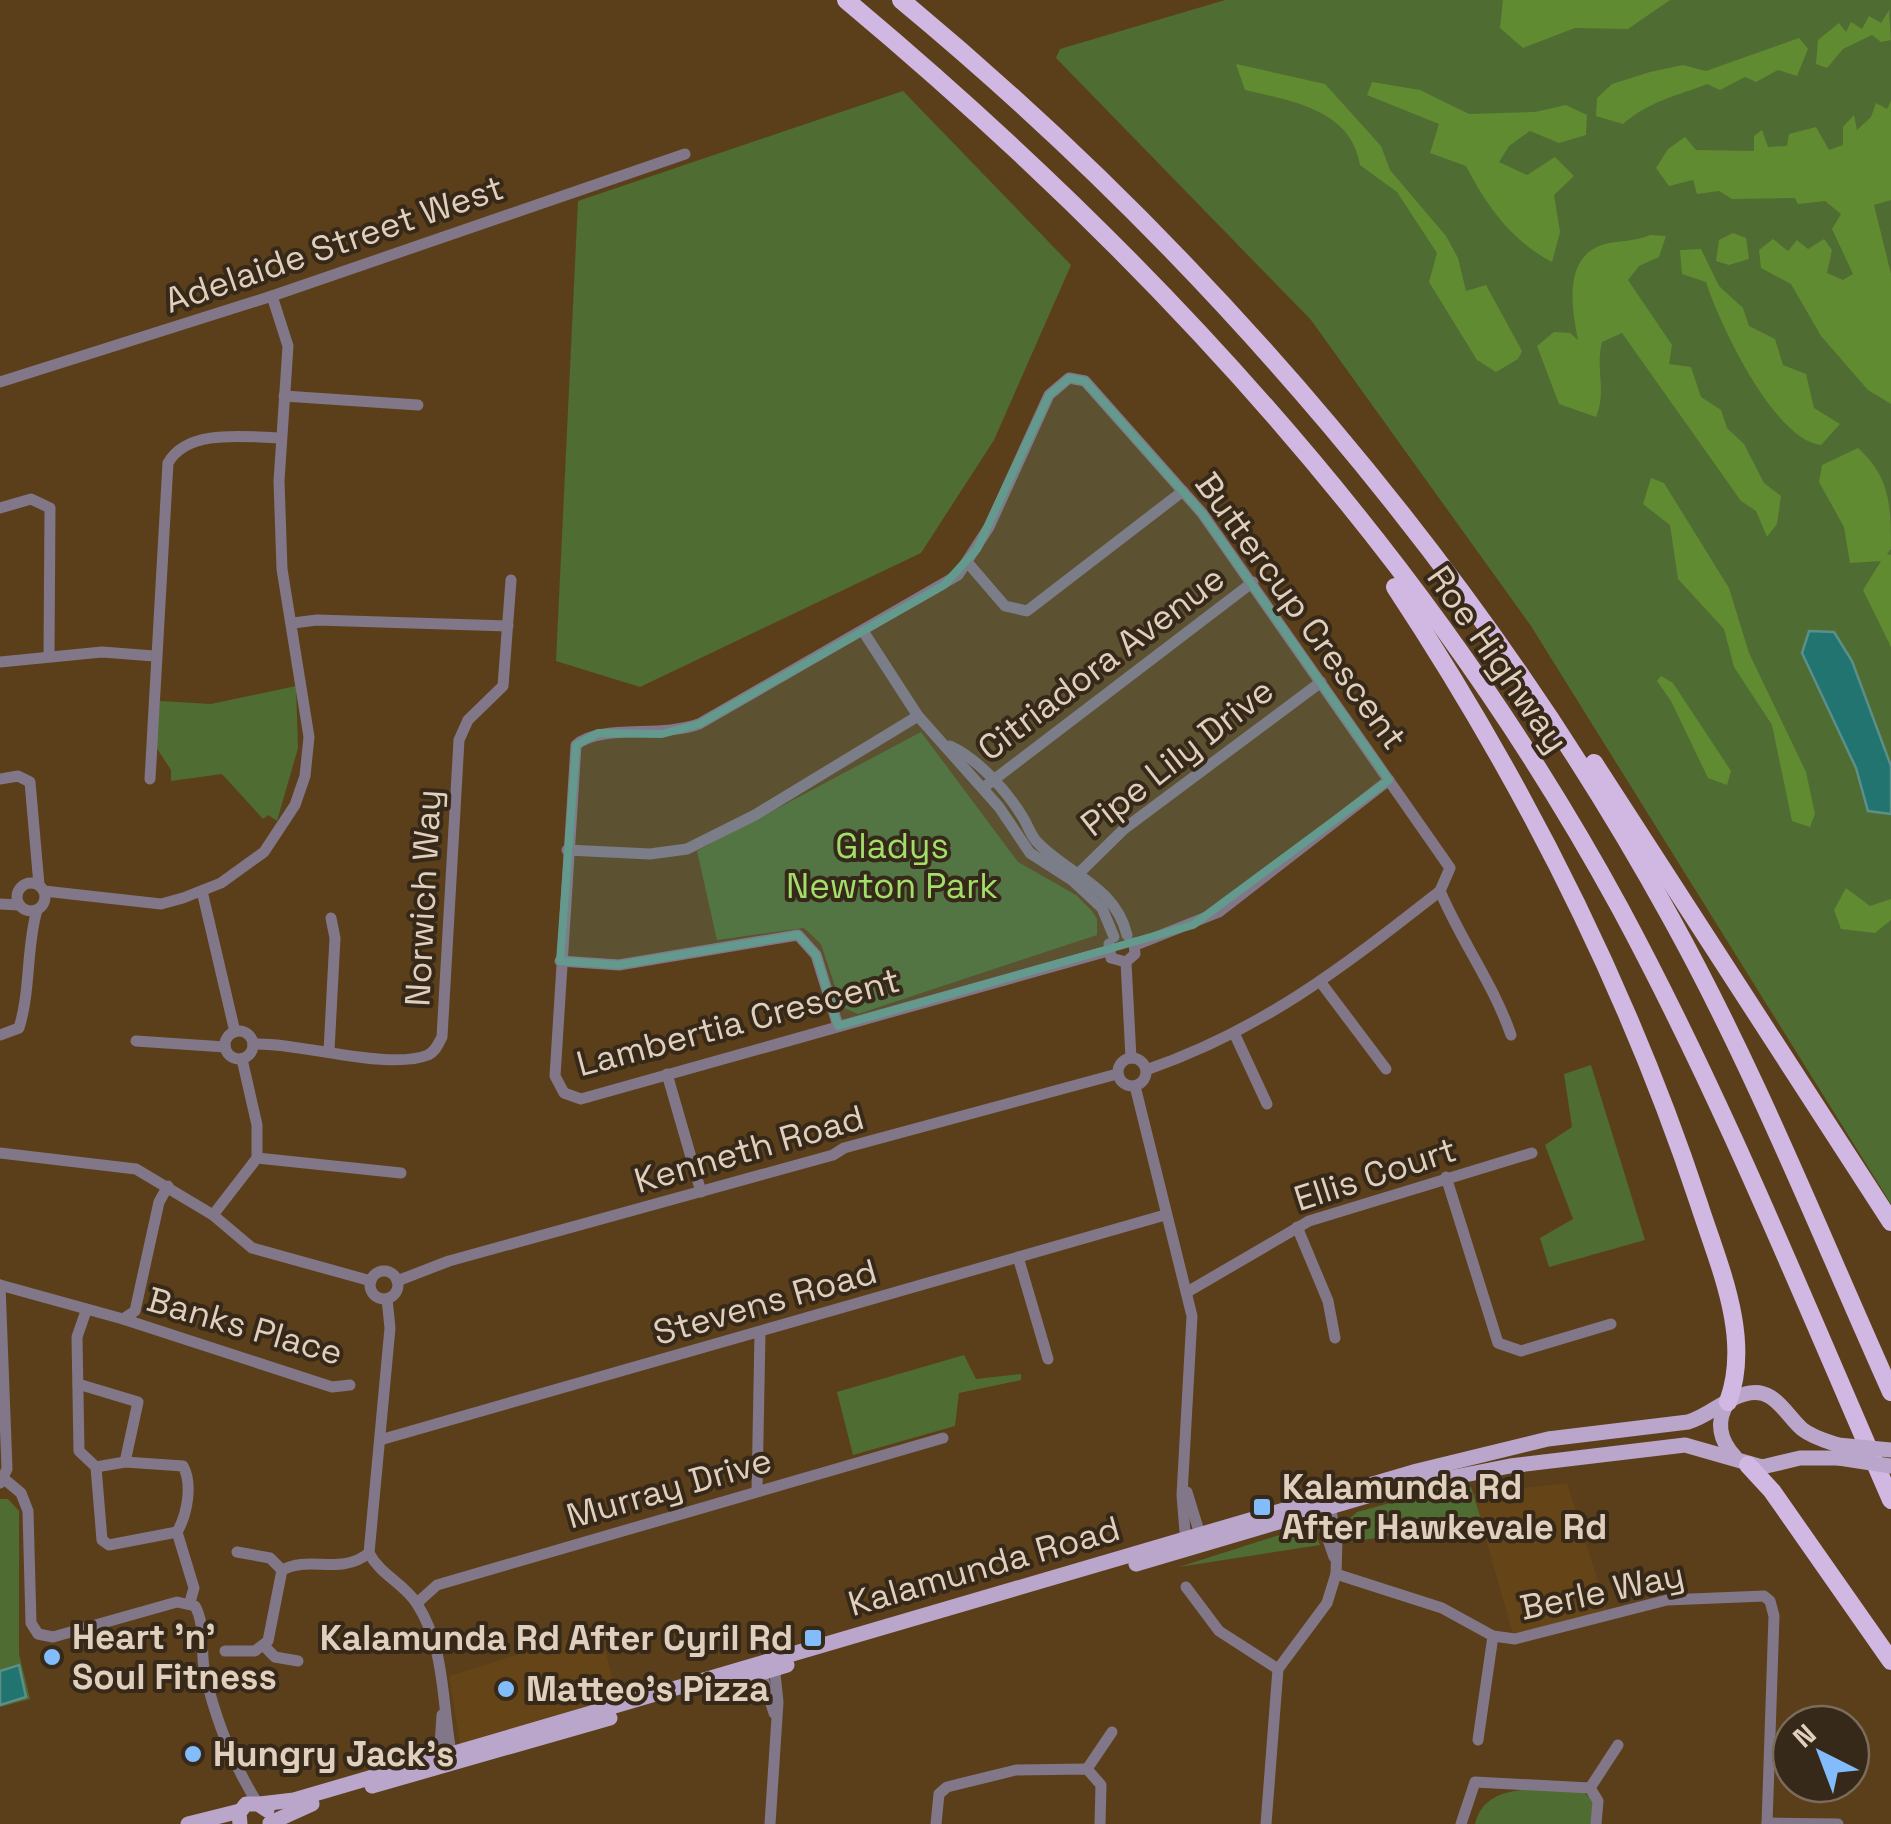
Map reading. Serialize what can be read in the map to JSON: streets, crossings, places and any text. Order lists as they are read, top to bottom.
{
  "streets": {
    "highway": ["Roe Highway"],
    "main road": ["Kalamunda Road"],
    "street": [
      "Adelaide Street West",
      "Buttercup Crescent",
      "Citriadora Avenue",
      "Pipe Lily Drive",
      "Norwich Way",
      "Lambertia Crescent",
      "Kenneth Road",
      "Ellis Court",
      "Stevens Road",
      "Banks Place",
      "Murray Drive",
      "Berle Way"
    ]
  },
  "crossings": [
    ["Buttercup Crescent", "Citriadora Avenue"],
    ["Buttercup Crescent", "Pipe Lily Drive"],
    ["Buttercup Crescent", "Lambertia Crescent"]
  ],
  "parks": ["Gladys Newton Park"],
  "places": {
    "transit": ["Kalamunda Rd After Hawkevale Rd", "Kalamunda Rd After Cyril Rd"],
    "other": ["Heart 'n' Soul Fitness", "Matteo's Pizza", "Hungry Jack's"]
  },
  "north": "top left"
}
